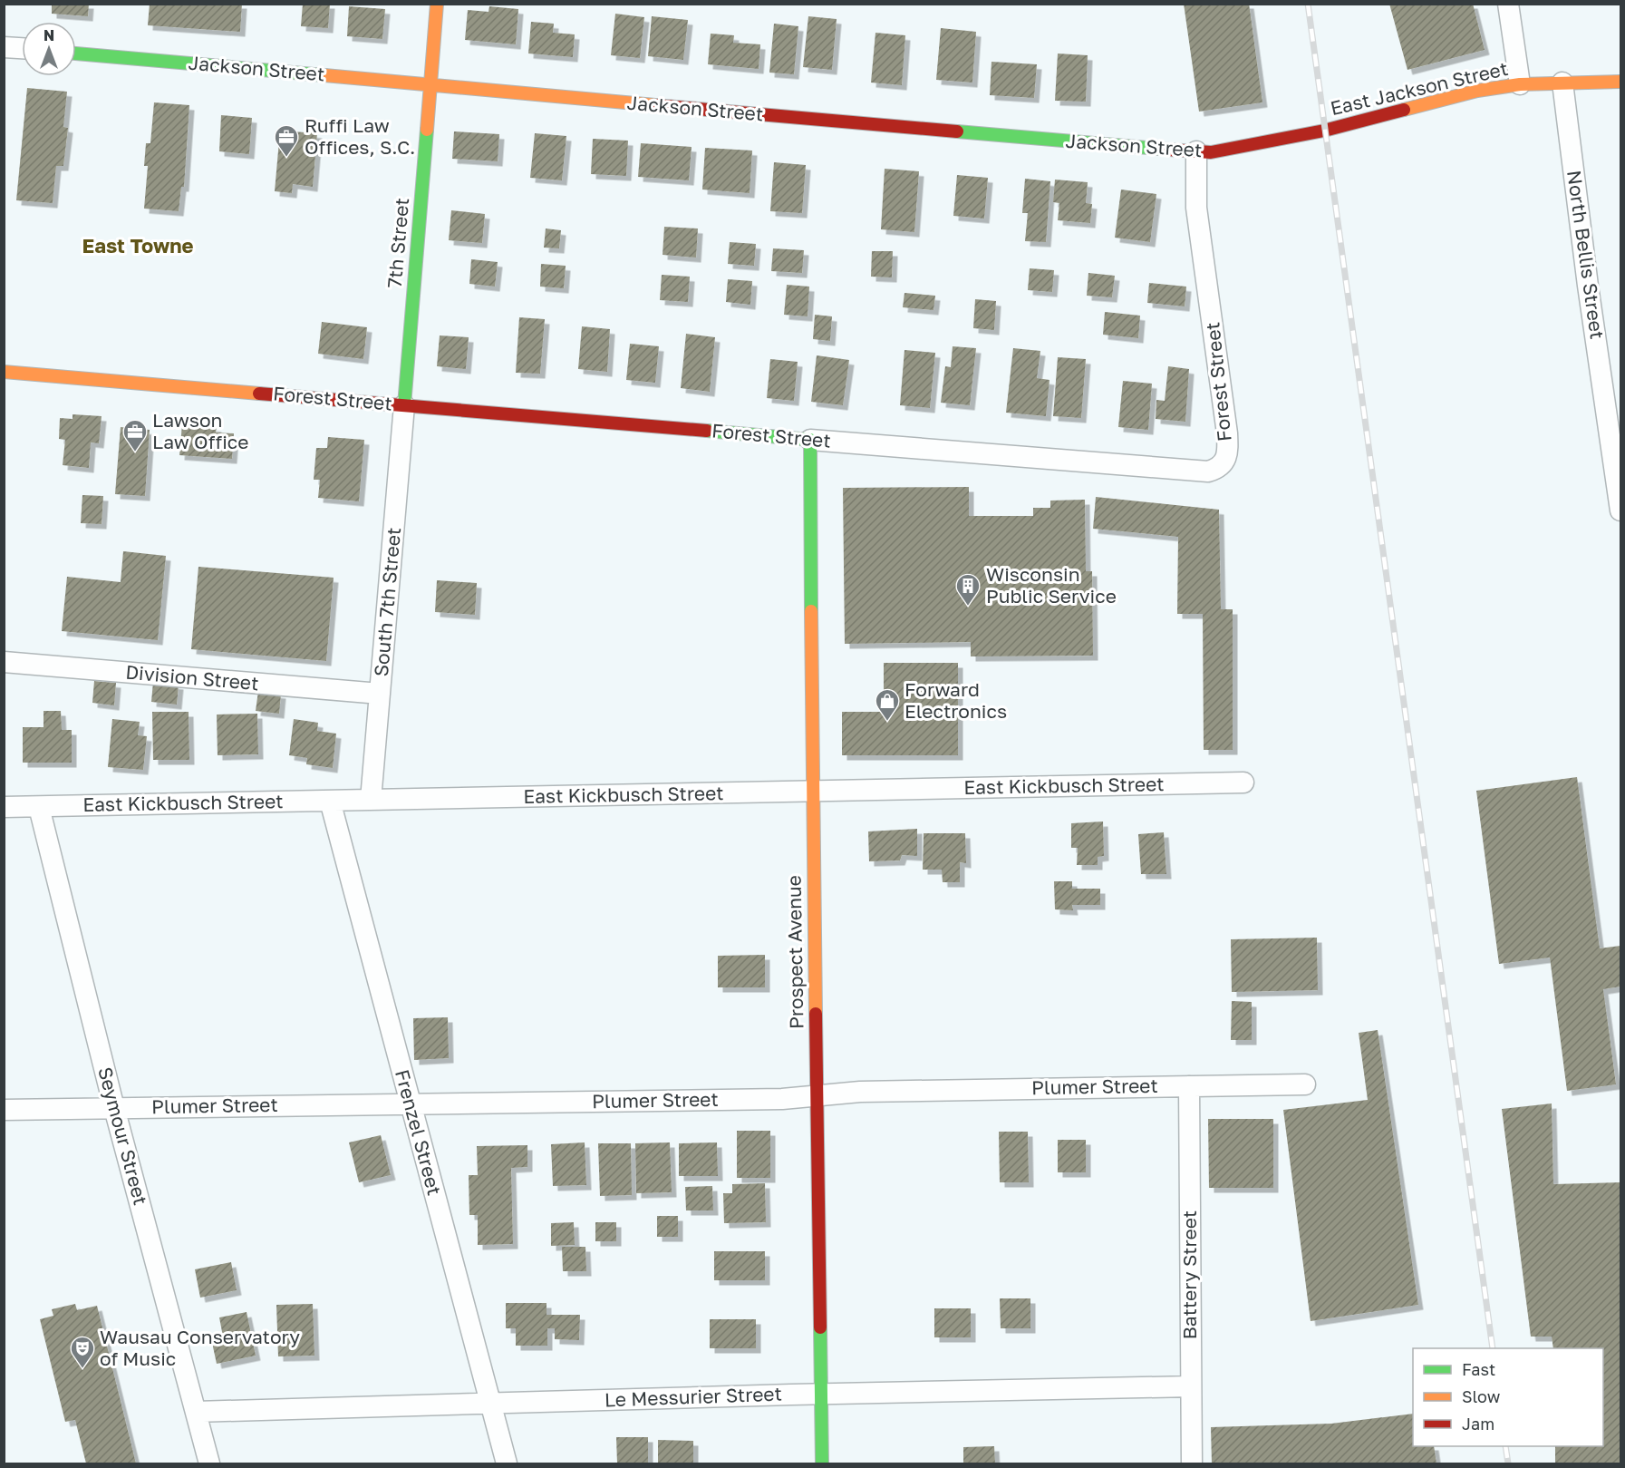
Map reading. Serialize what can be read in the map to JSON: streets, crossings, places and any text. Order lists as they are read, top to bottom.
{
  "streets": {
    "street": [
      "Jackson Street",
      "East Jackson Street",
      "7th Street",
      "North Bellis Street",
      "Forest Street",
      "South 7th Street",
      "Division Street",
      "East Kickbusch Street",
      "Prospect Avenue",
      "Plumer Street",
      "Frenzel Street",
      "Seymour Street",
      "Battery Street",
      "Le Messurier Street"
    ]
  },
  "crossings": [
    ["Jackson Street", "East Jackson Street"],
    ["Jackson Street", "7th Street"],
    ["Jackson Street", "Forest Street"],
    ["East Jackson Street", "North Bellis Street"],
    ["7th Street", "Forest Street"],
    ["7th Street", "South 7th Street"],
    ["Forest Street", "South 7th Street"],
    ["Forest Street", "Prospect Avenue"],
    ["South 7th Street", "Division Street"],
    ["South 7th Street", "East Kickbusch Street"],
    ["East Kickbusch Street", "Prospect Avenue"],
    ["East Kickbusch Street", "Frenzel Street"],
    ["East Kickbusch Street", "Seymour Street"],
    ["Prospect Avenue", "Plumer Street"],
    ["Prospect Avenue", "Le Messurier Street"],
    ["Plumer Street", "Frenzel Street"],
    ["Plumer Street", "Seymour Street"],
    ["Plumer Street", "Battery Street"],
    ["Frenzel Street", "Le Messurier Street"],
    ["Seymour Street", "Le Messurier Street"],
    ["Battery Street", "Le Messurier Street"]
  ],
  "districts": ["East Towne"],
  "places": {
    "office": ["Ruffi Law Offices, S.C.", "Lawson Law Office"],
    "building": ["Wisconsin Public Service"],
    "shop": ["Forward Electronics"],
    "theatre": ["Wausau Conservatory of Music"]
  },
  "legend": ["Fast", "Slow", "Jam"],
  "north": "top"
}
